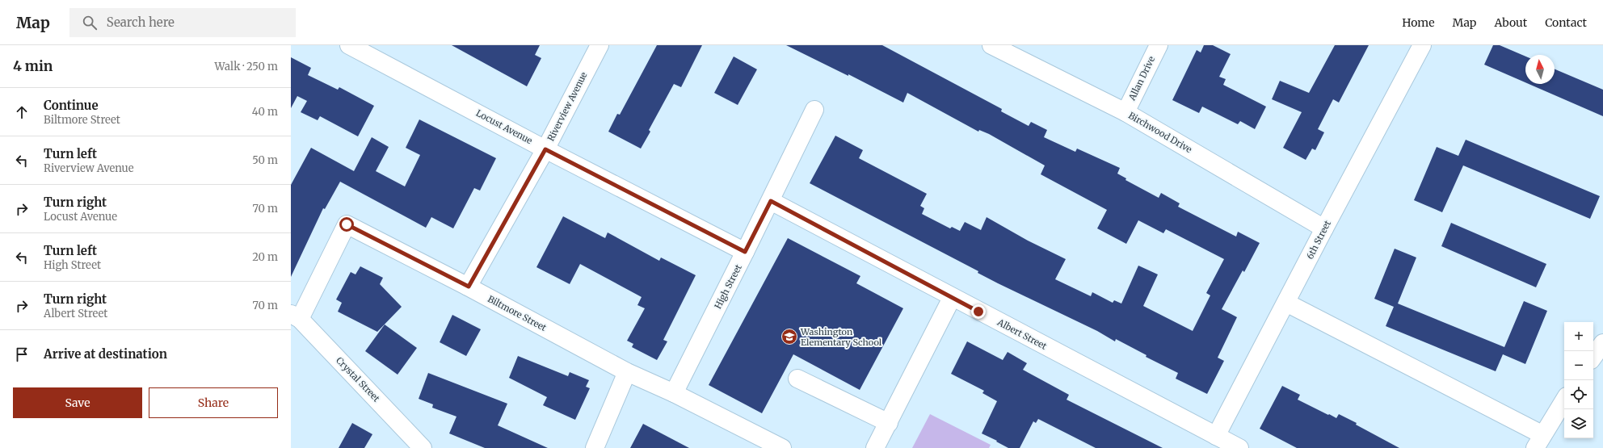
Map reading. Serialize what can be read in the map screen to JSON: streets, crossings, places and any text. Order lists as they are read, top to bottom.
{
  "streets": {
    "street": [
      "Allan Drive",
      "Riverview Avenue",
      "Locust Avenue",
      "Birchwood Drive",
      "6th Street",
      "High Street",
      "Biltmore Street",
      "Albert Street",
      "Crystal Street"
    ]
  },
  "crossings": [
    ["Allan Drive", "Birchwood Drive"],
    ["Riverview Avenue", "Locust Avenue"],
    ["Riverview Avenue", "Biltmore Street"],
    ["Locust Avenue", "High Street"],
    ["Birchwood Drive", "6th Street"],
    ["6th Street", "Albert Street"],
    ["High Street", "Biltmore Street"],
    ["High Street", "Albert Street"],
    ["Biltmore Street", "Crystal Street"]
  ],
  "places": {
    "school or university": ["Washington Elementary School"]
  },
  "north": "top",
  "page": {
    "header": "Map",
    "search": "Search here",
    "nav": [
      "Home",
      "Map",
      "About",
      "Contact"
    ],
    "heading": ["4 min", "Walk · 250 m"],
    "list": [
      ["Continue", "Biltmore Street", "40 m"],
      ["Turn left", "Riverview Avenue", "50 m"],
      ["Turn right", "Locust Avenue", "70 m"],
      ["Turn left", "High Street", "20 m"],
      ["Turn right", "Albert Street", "70 m"],
      "Arrive at destination"
    ],
    "map_buttons": ["+", "−"],
    "buttons": ["Save", "Share"]
  }
}
